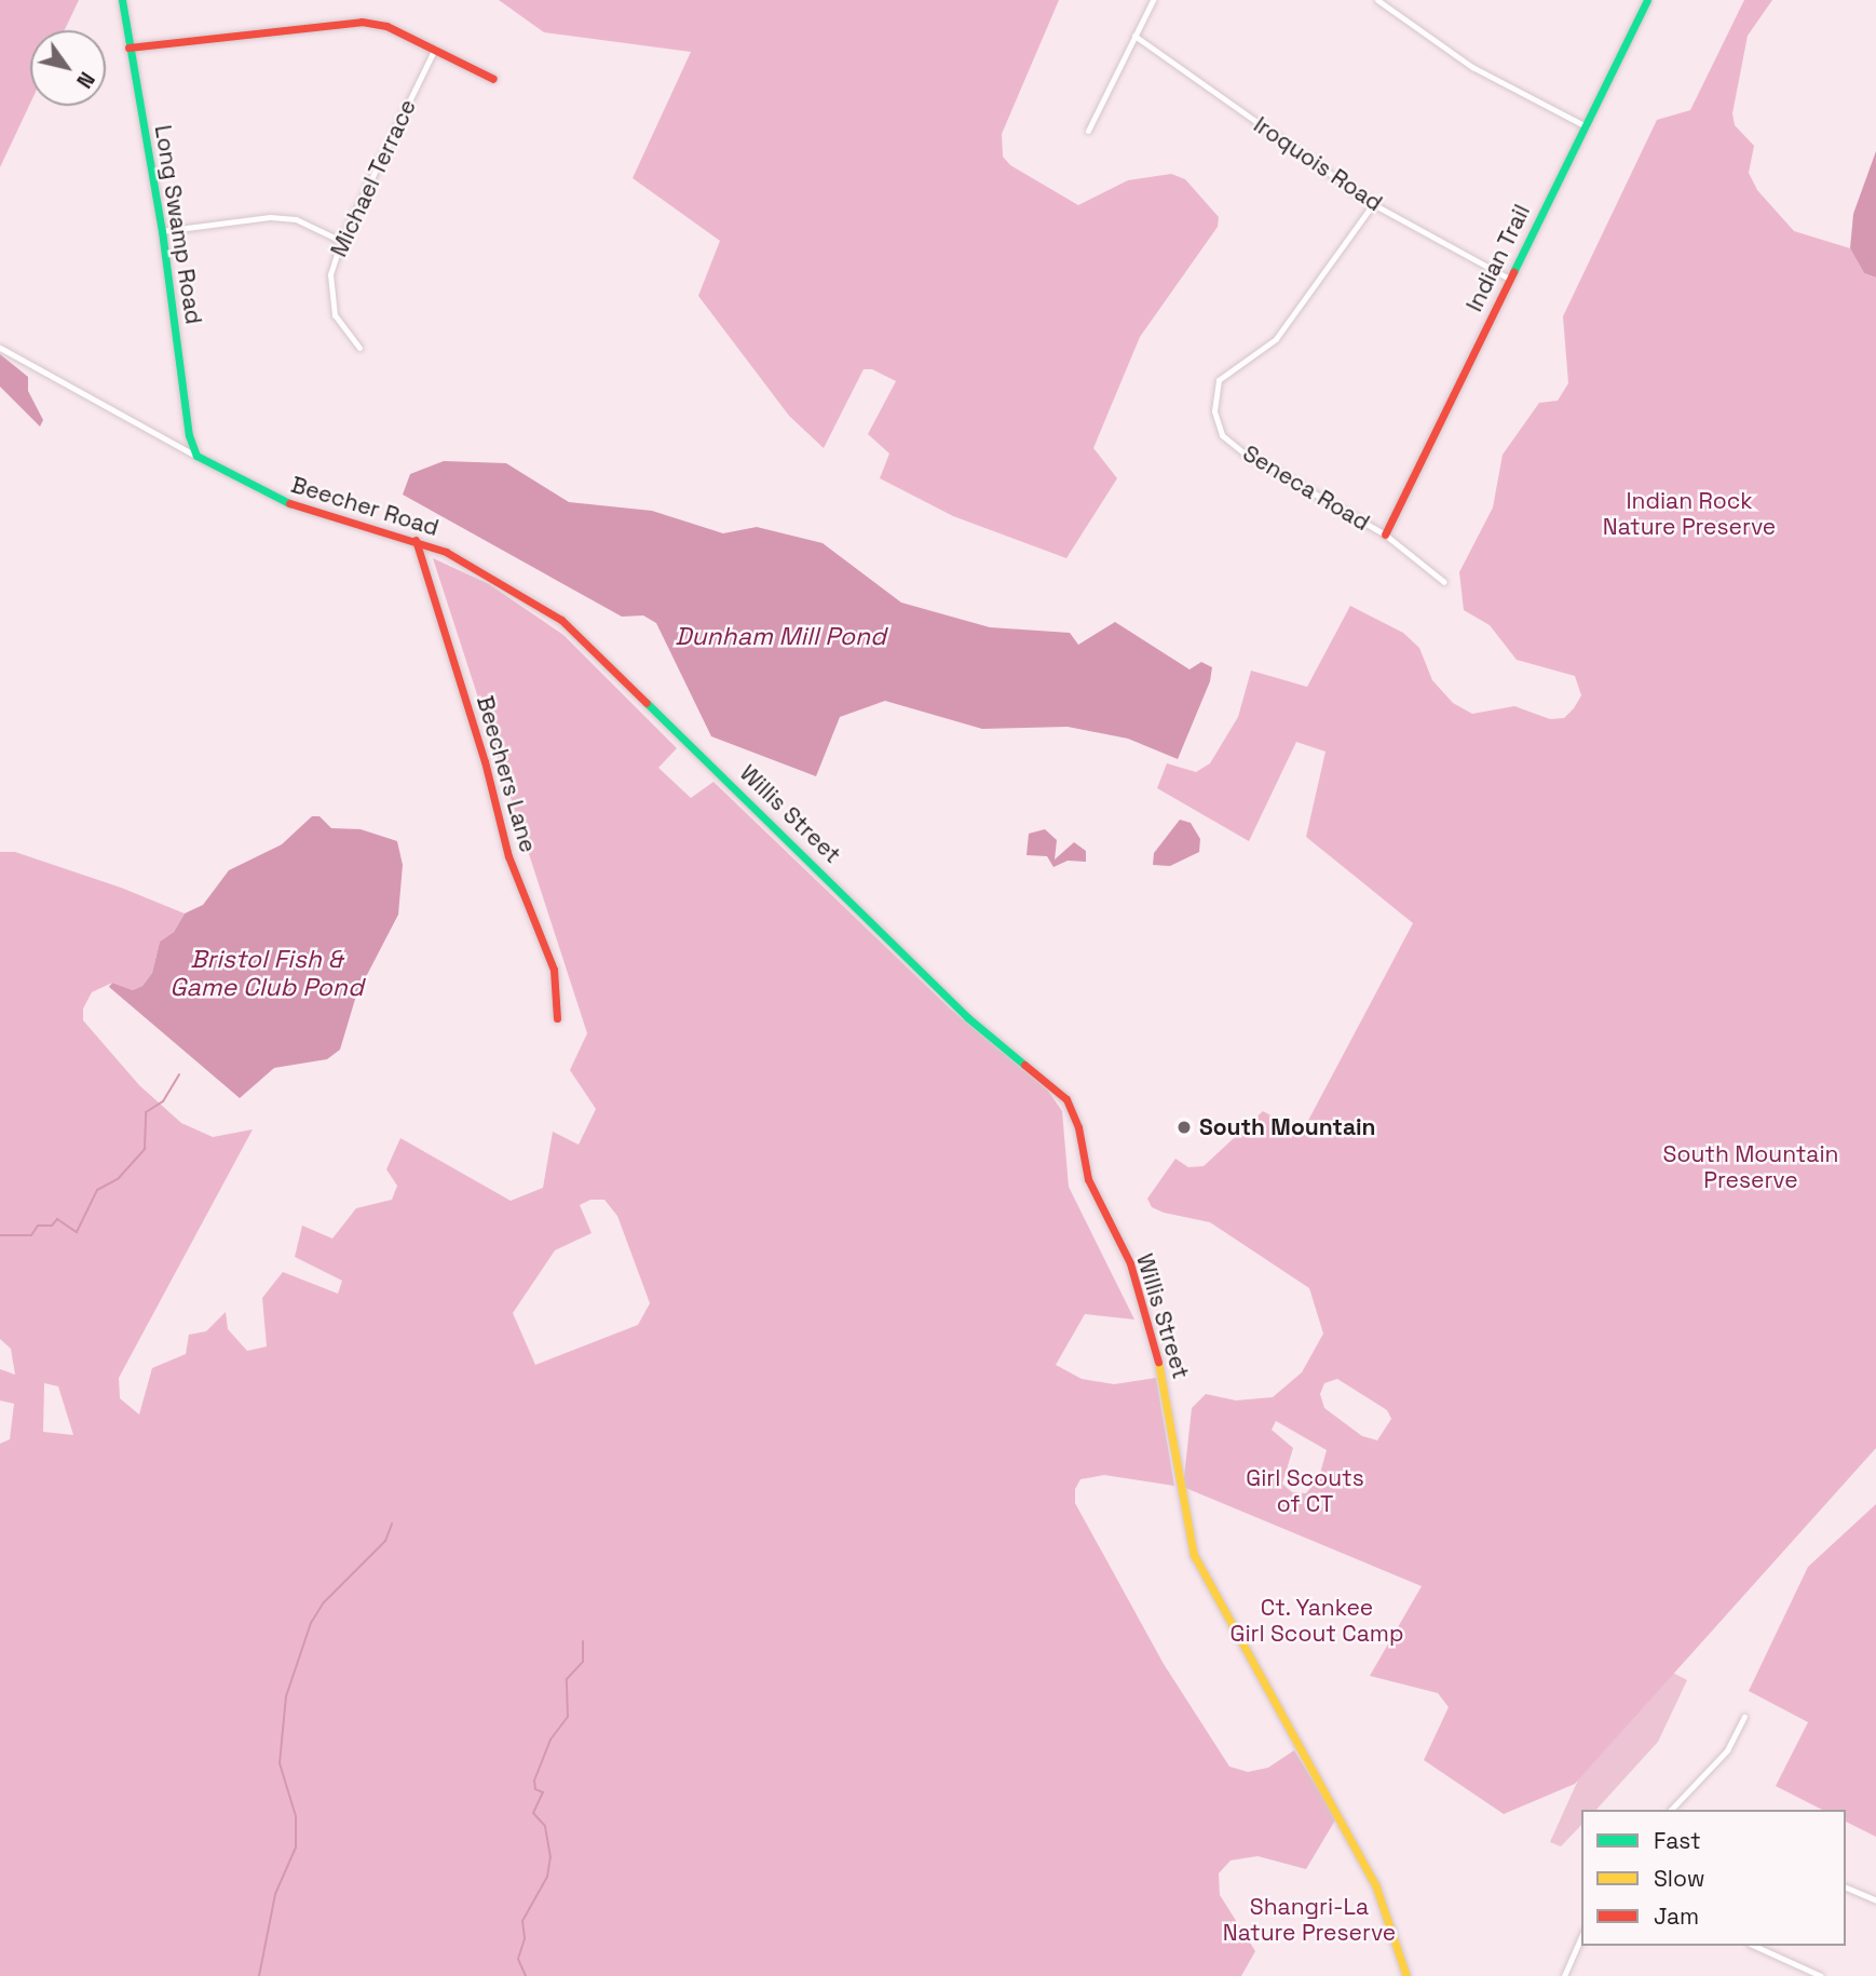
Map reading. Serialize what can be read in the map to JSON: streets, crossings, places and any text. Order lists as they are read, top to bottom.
{
  "streets": {
    "main road": [
      "Long Swamp Road",
      "Indian Trail",
      "Beecher Road",
      "Beechers Lane",
      "Willis Street"
    ],
    "street": ["Iroquois Road", "Michael Terrace", "Seneca Road"]
  },
  "crossings": [
    ["Iroquois Road", "Indian Trail"],
    ["Iroquois Road", "Seneca Road"],
    ["Long Swamp Road", "Beecher Road"],
    ["Indian Trail", "Seneca Road"],
    ["Beecher Road", "Beechers Lane"],
    ["Beecher Road", "Willis Street"]
  ],
  "water": ["Dunham Mill Pond", "Bristol Fish & Game Club Pond"],
  "parks": [
    "Indian Rock Nature Preserve",
    "South Mountain Preserve",
    "Girl Scouts of CT",
    "Ct. Yankee Girl Scout Camp",
    "Shangri-La Nature Preserve"
  ],
  "places": ["South Mountain"],
  "legend": ["Fast", "Slow", "Jam"],
  "north": "bottom right"
}
